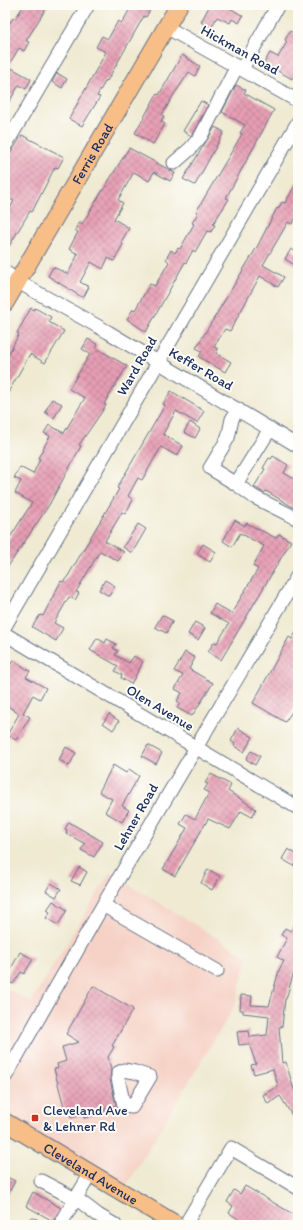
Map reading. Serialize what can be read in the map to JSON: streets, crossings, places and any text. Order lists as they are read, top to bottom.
{
  "streets": {
    "main road": ["Ferris Road", "Cleveland Avenue"],
    "street": [
      "Hickman Road",
      "Ward Road",
      "Keffer Road",
      "Olen Avenue",
      "Lehner Road"
    ]
  },
  "crossings": [
    ["Hickman Road", "Ferris Road"],
    ["Ferris Road", "Keffer Road"],
    ["Ward Road", "Keffer Road"],
    ["Olen Avenue", "Lehner Road"]
  ],
  "places": {
    "transit": ["Cleveland Ave & Lehner Rd"]
  }
}
